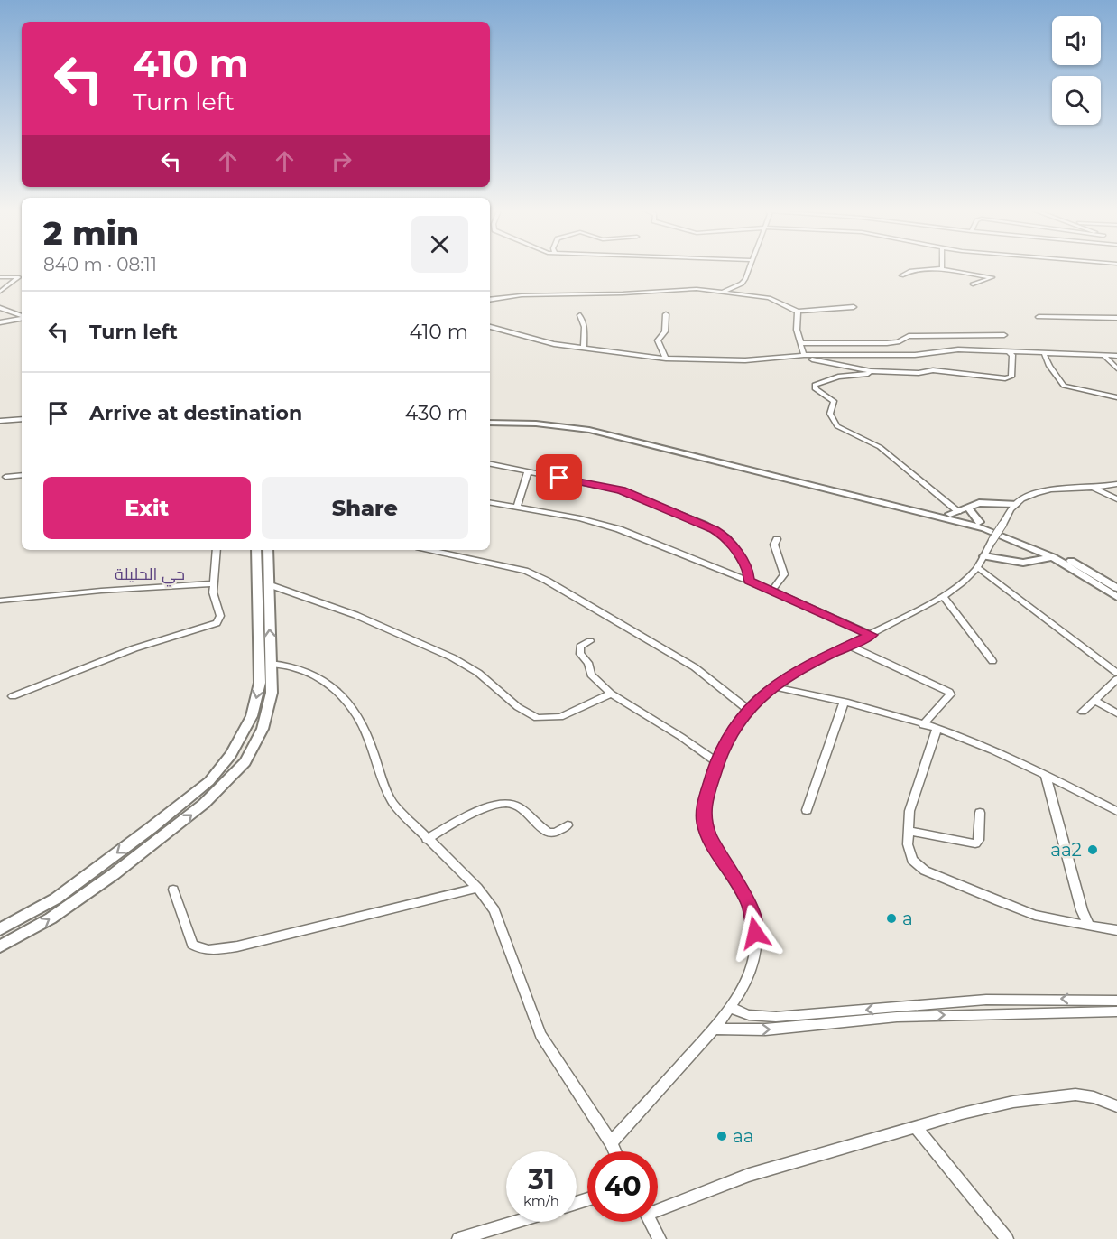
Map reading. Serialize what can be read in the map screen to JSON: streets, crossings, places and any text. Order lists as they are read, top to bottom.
{
  "districts": ["حي الحليلة"],
  "places": ["aa2", "a", "aa"],
  "page": {
    "turn": ["410 m", "Turn left"],
    "heading": ["2 min", "840 m · 08:11"],
    "list": [
      {
        "name": "Turn left",
        "value": "410 m"
      },
      {
        "name": "Arrive at destination",
        "value": "430 m"
      }
    ],
    "buttons": ["Exit", "Share"],
    "speed": "31 km/h",
    "limit": "40"
  }
}
